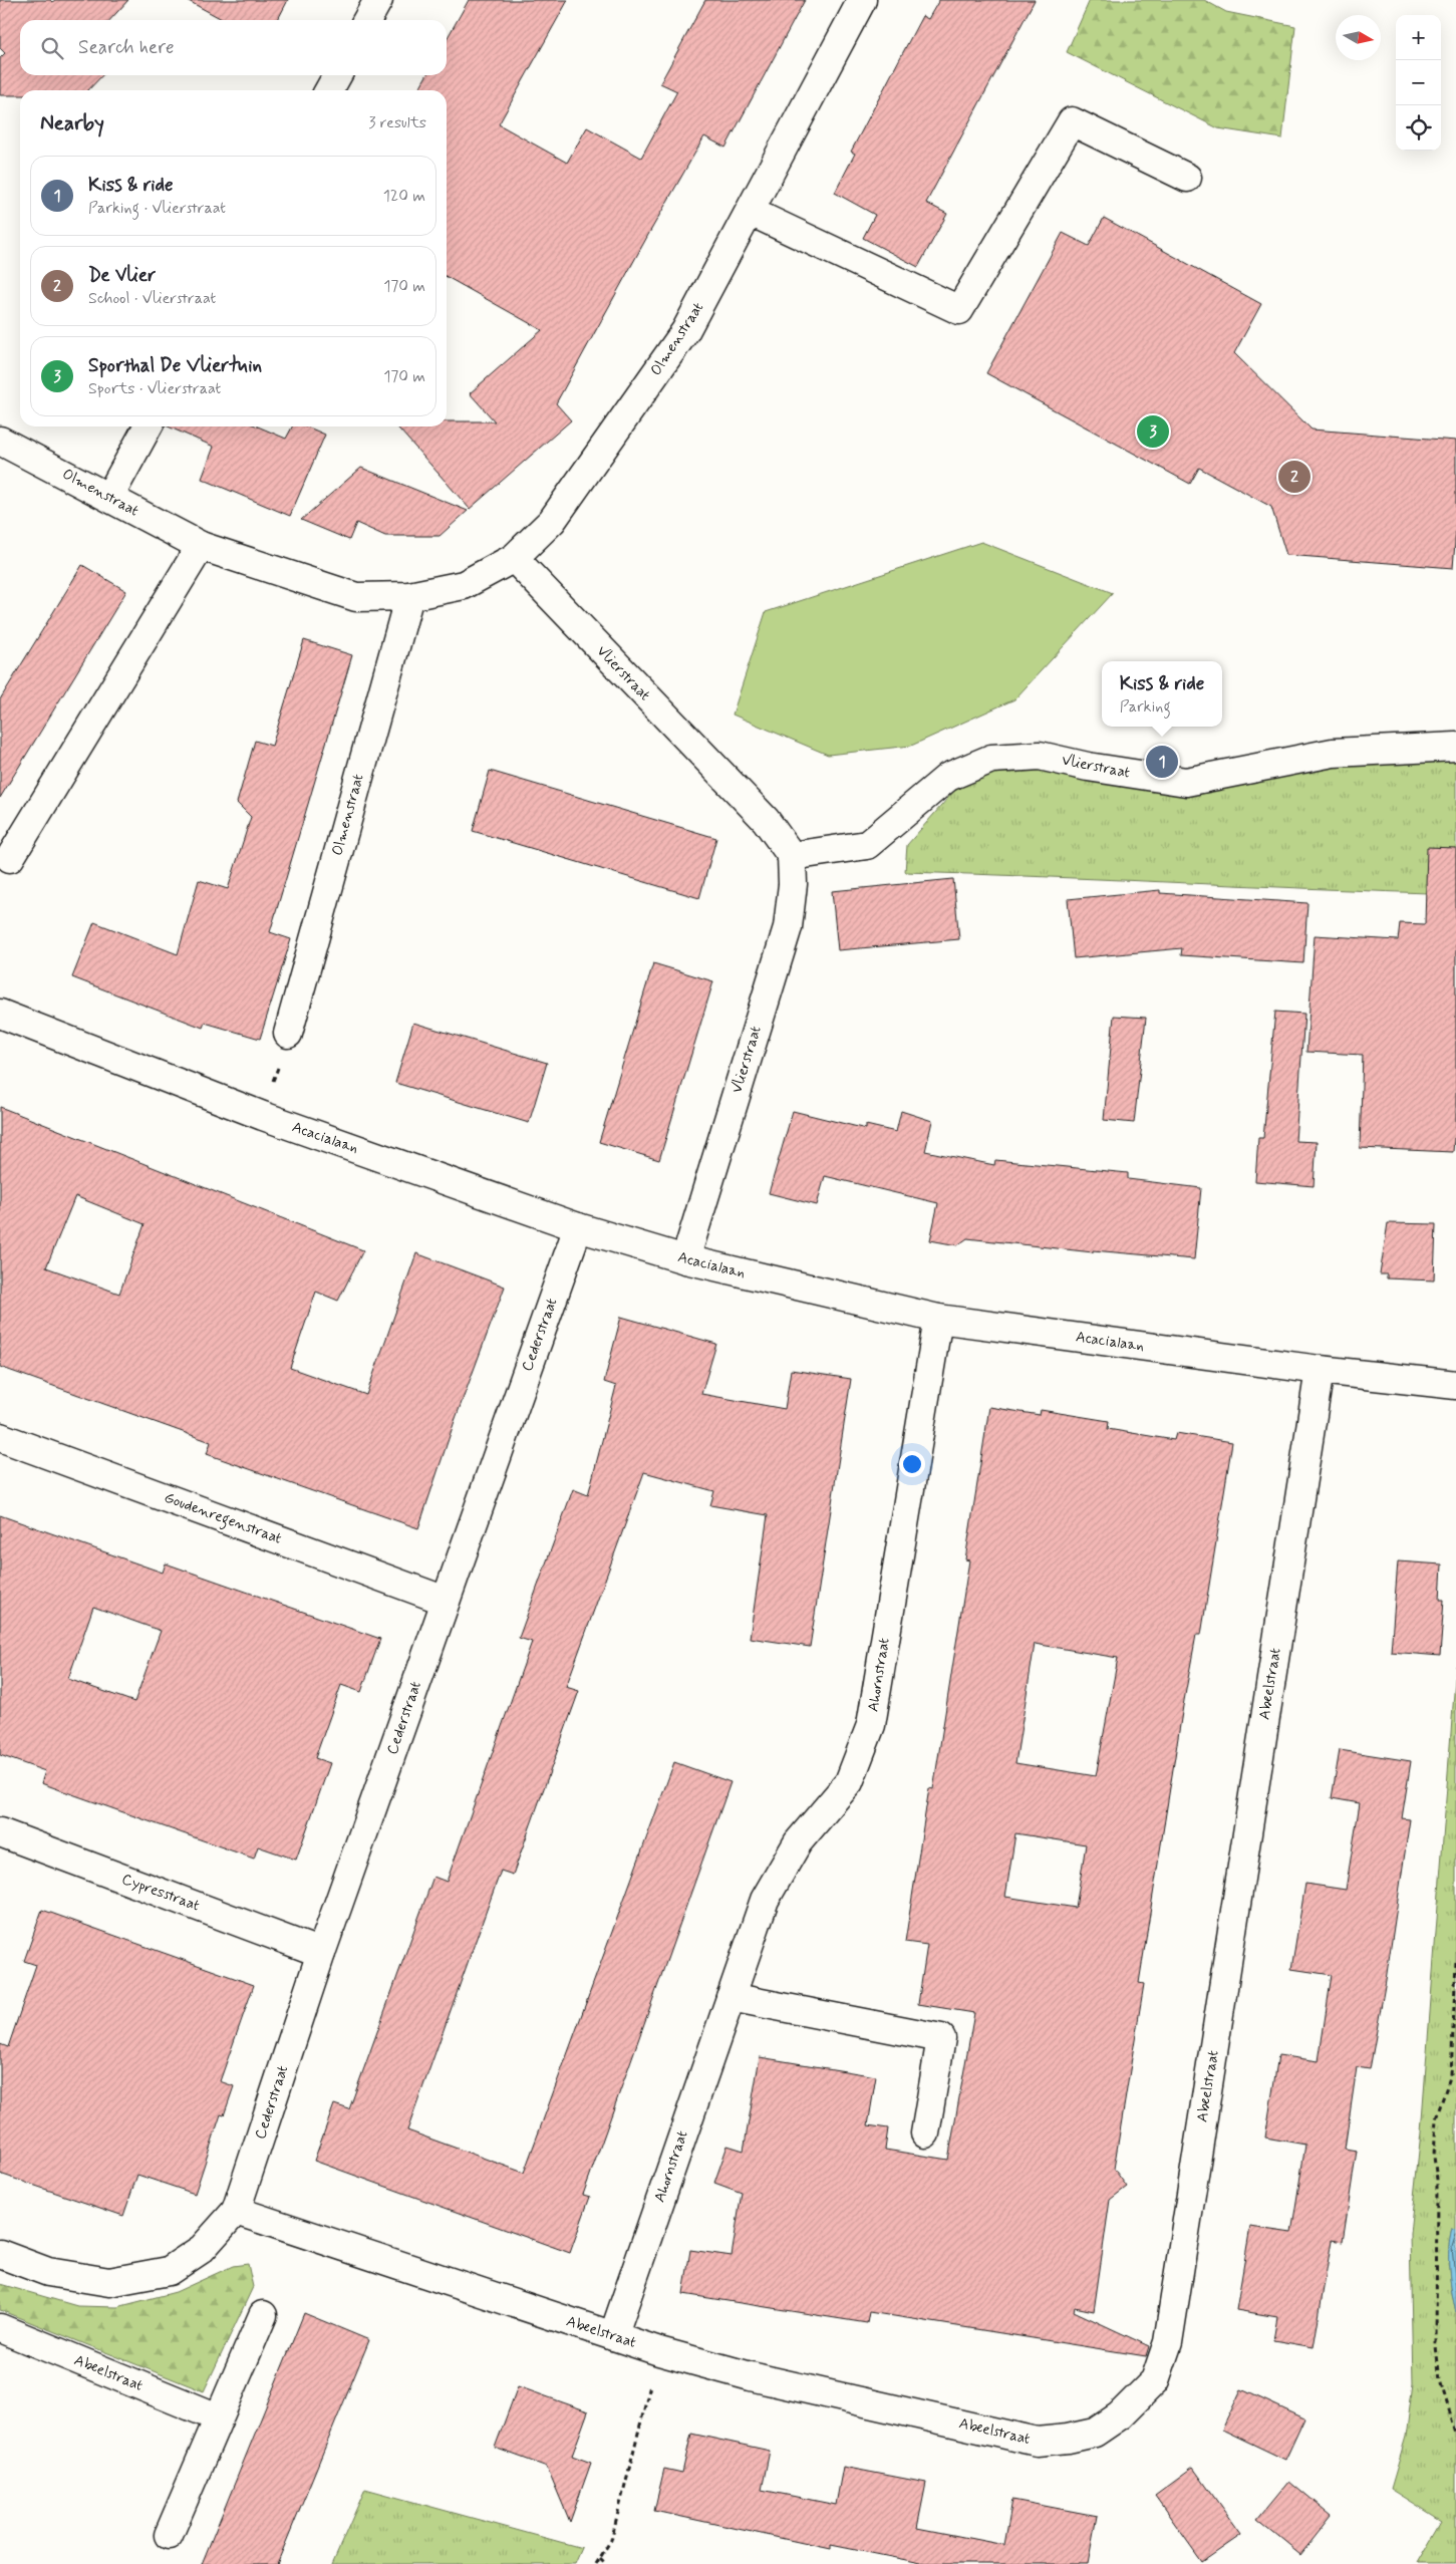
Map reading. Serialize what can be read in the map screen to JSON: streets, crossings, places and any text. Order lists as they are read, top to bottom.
{
  "streets": {
    "street": [
      "Olmenstraat",
      "Vlierstraat",
      "Acacialaan",
      "Cederstraat",
      "Goudenregenstraat",
      "Ahornstraat",
      "Abeelstraat",
      "Cypresstraat"
    ]
  },
  "crossings": [
    ["Olmenstraat", "Vlierstraat"],
    ["Vlierstraat", "Acacialaan"],
    ["Acacialaan", "Cederstraat"],
    ["Acacialaan", "Ahornstraat"],
    ["Acacialaan", "Abeelstraat"],
    ["Cederstraat", "Goudenregenstraat"],
    ["Cederstraat", "Abeelstraat"],
    ["Cederstraat", "Cypresstraat"],
    ["Ahornstraat", "Abeelstraat"]
  ],
  "north": "right",
  "page": {
    "map_buttons": ["+", "−"],
    "search": "Search here",
    "heading": ["Nearby", "3 results"],
    "list": [
      {
        "mark": "1",
        "name": "Kiss & ride",
        "note": "Parking · Vlierstraat",
        "value": "120 m"
      },
      {
        "mark": "2",
        "name": "De Vlier",
        "note": "School · Vlierstraat",
        "value": "170 m"
      },
      {
        "mark": "3",
        "name": "Sporthal De Vliertuin",
        "note": "Sports · Vlierstraat",
        "value": "170 m"
      }
    ],
    "pins": ["3", "2", "1"],
    "popup": ["Kiss & ride", "Parking"]
  }
}
